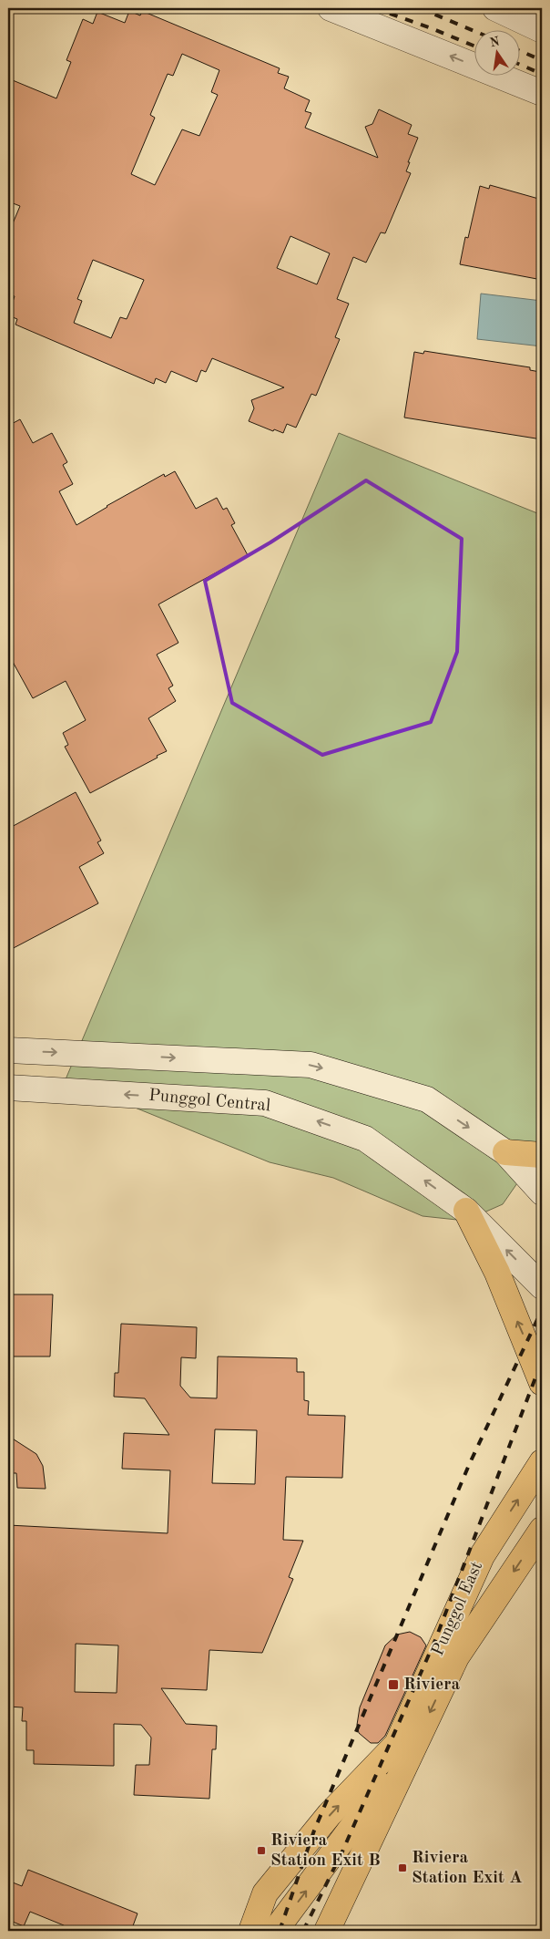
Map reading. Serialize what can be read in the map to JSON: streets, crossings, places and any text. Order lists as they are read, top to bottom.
{
  "streets": {
    "main road": ["Punggol Central", "Punggol East"]
  },
  "places": {
    "transit": ["Riviera", "Riviera Station Exit B", "Riviera Station Exit A"]
  },
  "north": "top"
}
